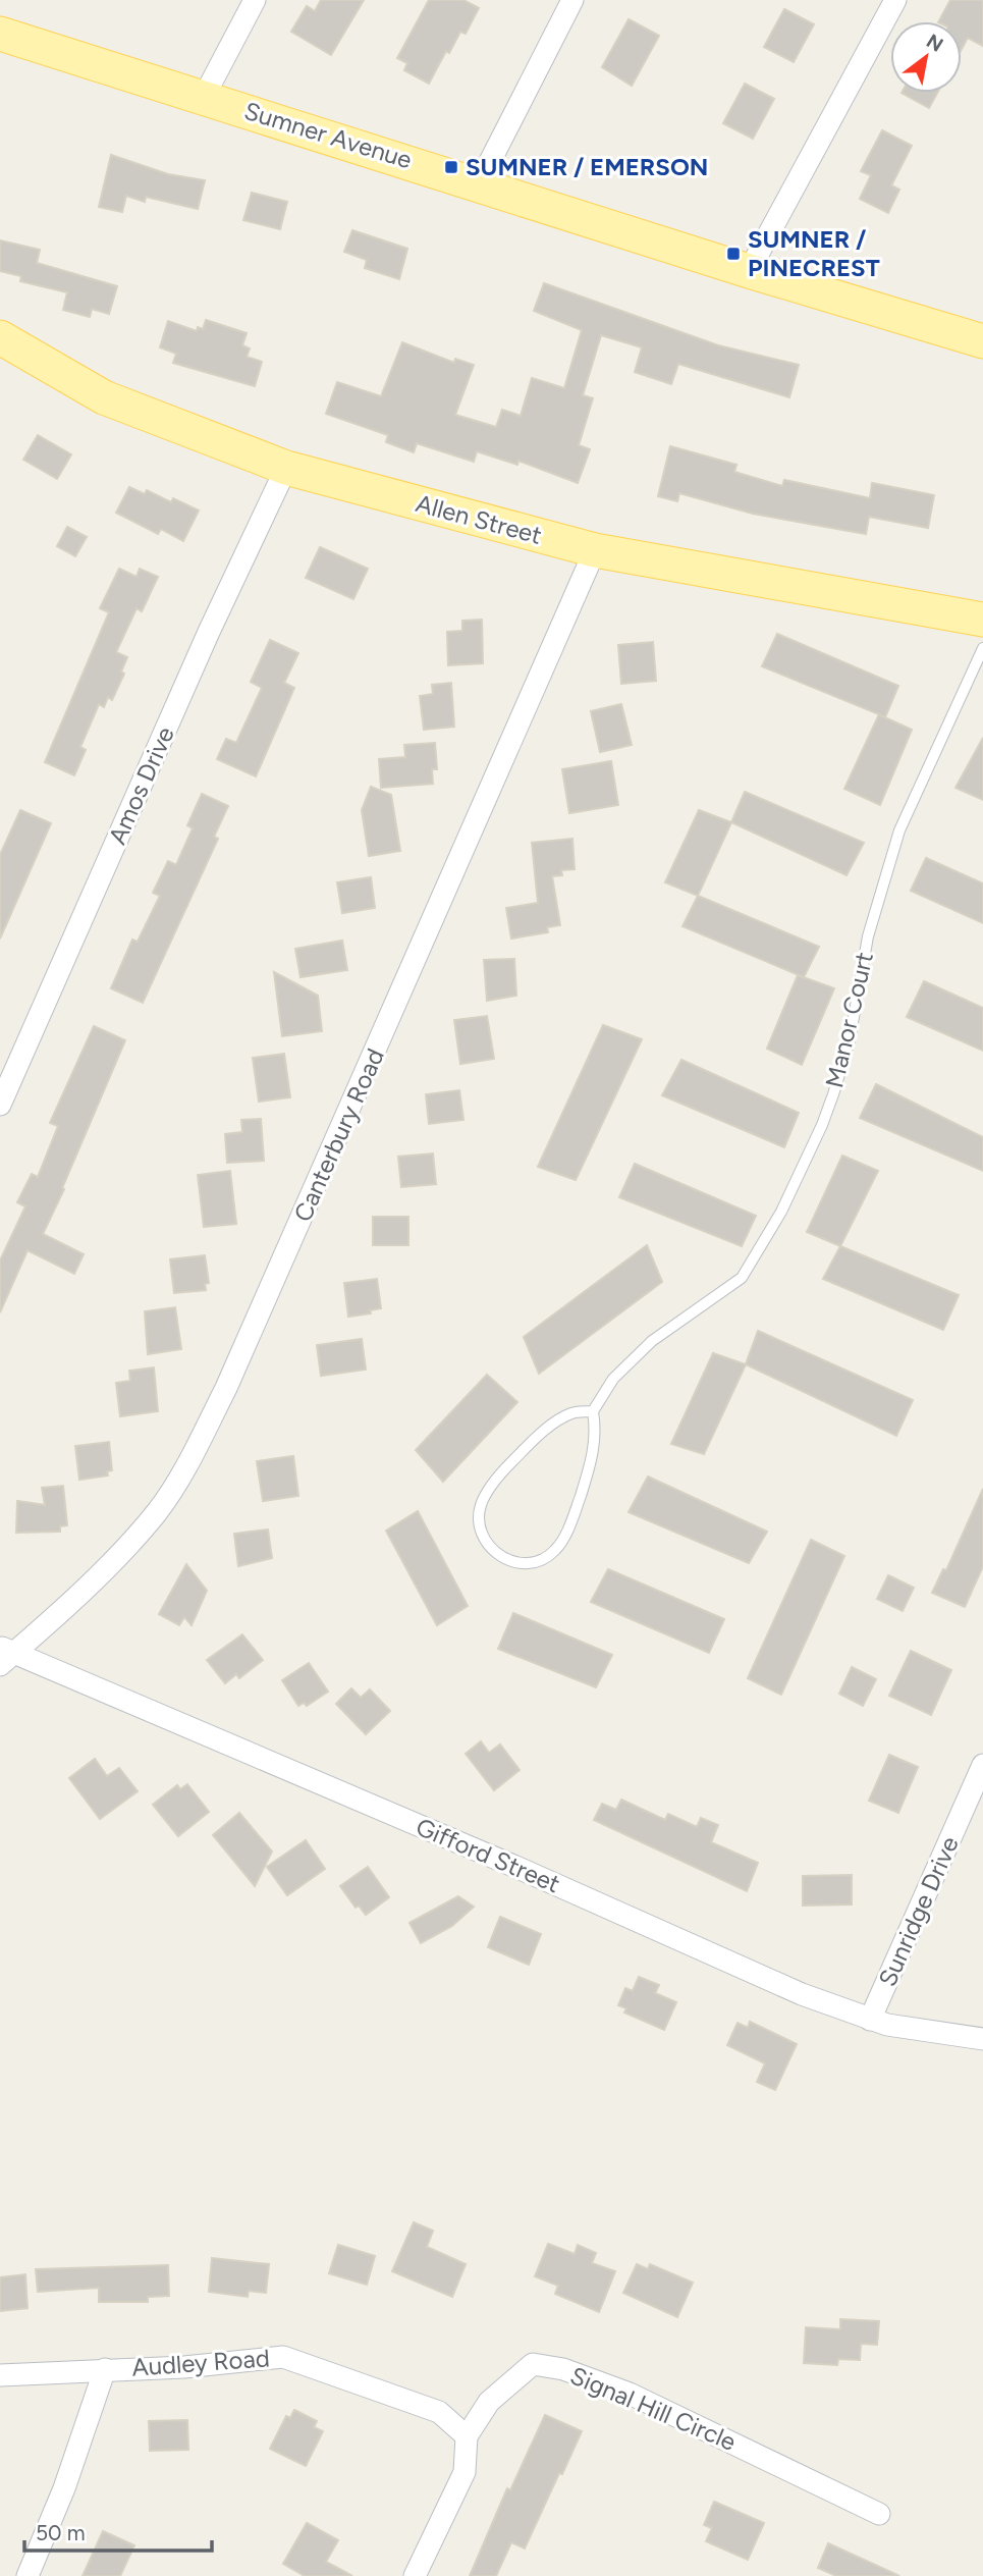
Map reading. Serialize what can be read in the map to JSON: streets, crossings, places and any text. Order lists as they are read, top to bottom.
{
  "streets": {
    "main road": ["Sumner Avenue", "Allen Street"],
    "street": [
      "Amos Drive",
      "Canterbury Road",
      "Gifford Street",
      "Sunridge Drive",
      "Audley Road",
      "Signal Hill Circle"
    ],
    "lane": ["Manor Court"]
  },
  "crossings": [
    ["Allen Street", "Amos Drive"],
    ["Allen Street", "Canterbury Road"],
    ["Canterbury Road", "Gifford Street"],
    ["Gifford Street", "Sunridge Drive"],
    ["Audley Road", "Signal Hill Circle"]
  ],
  "places": {
    "transit": ["SUMNER / EMERSON", "SUMNER / PINECREST"]
  },
  "scale_bar": "50 m",
  "north": "top right"
}
